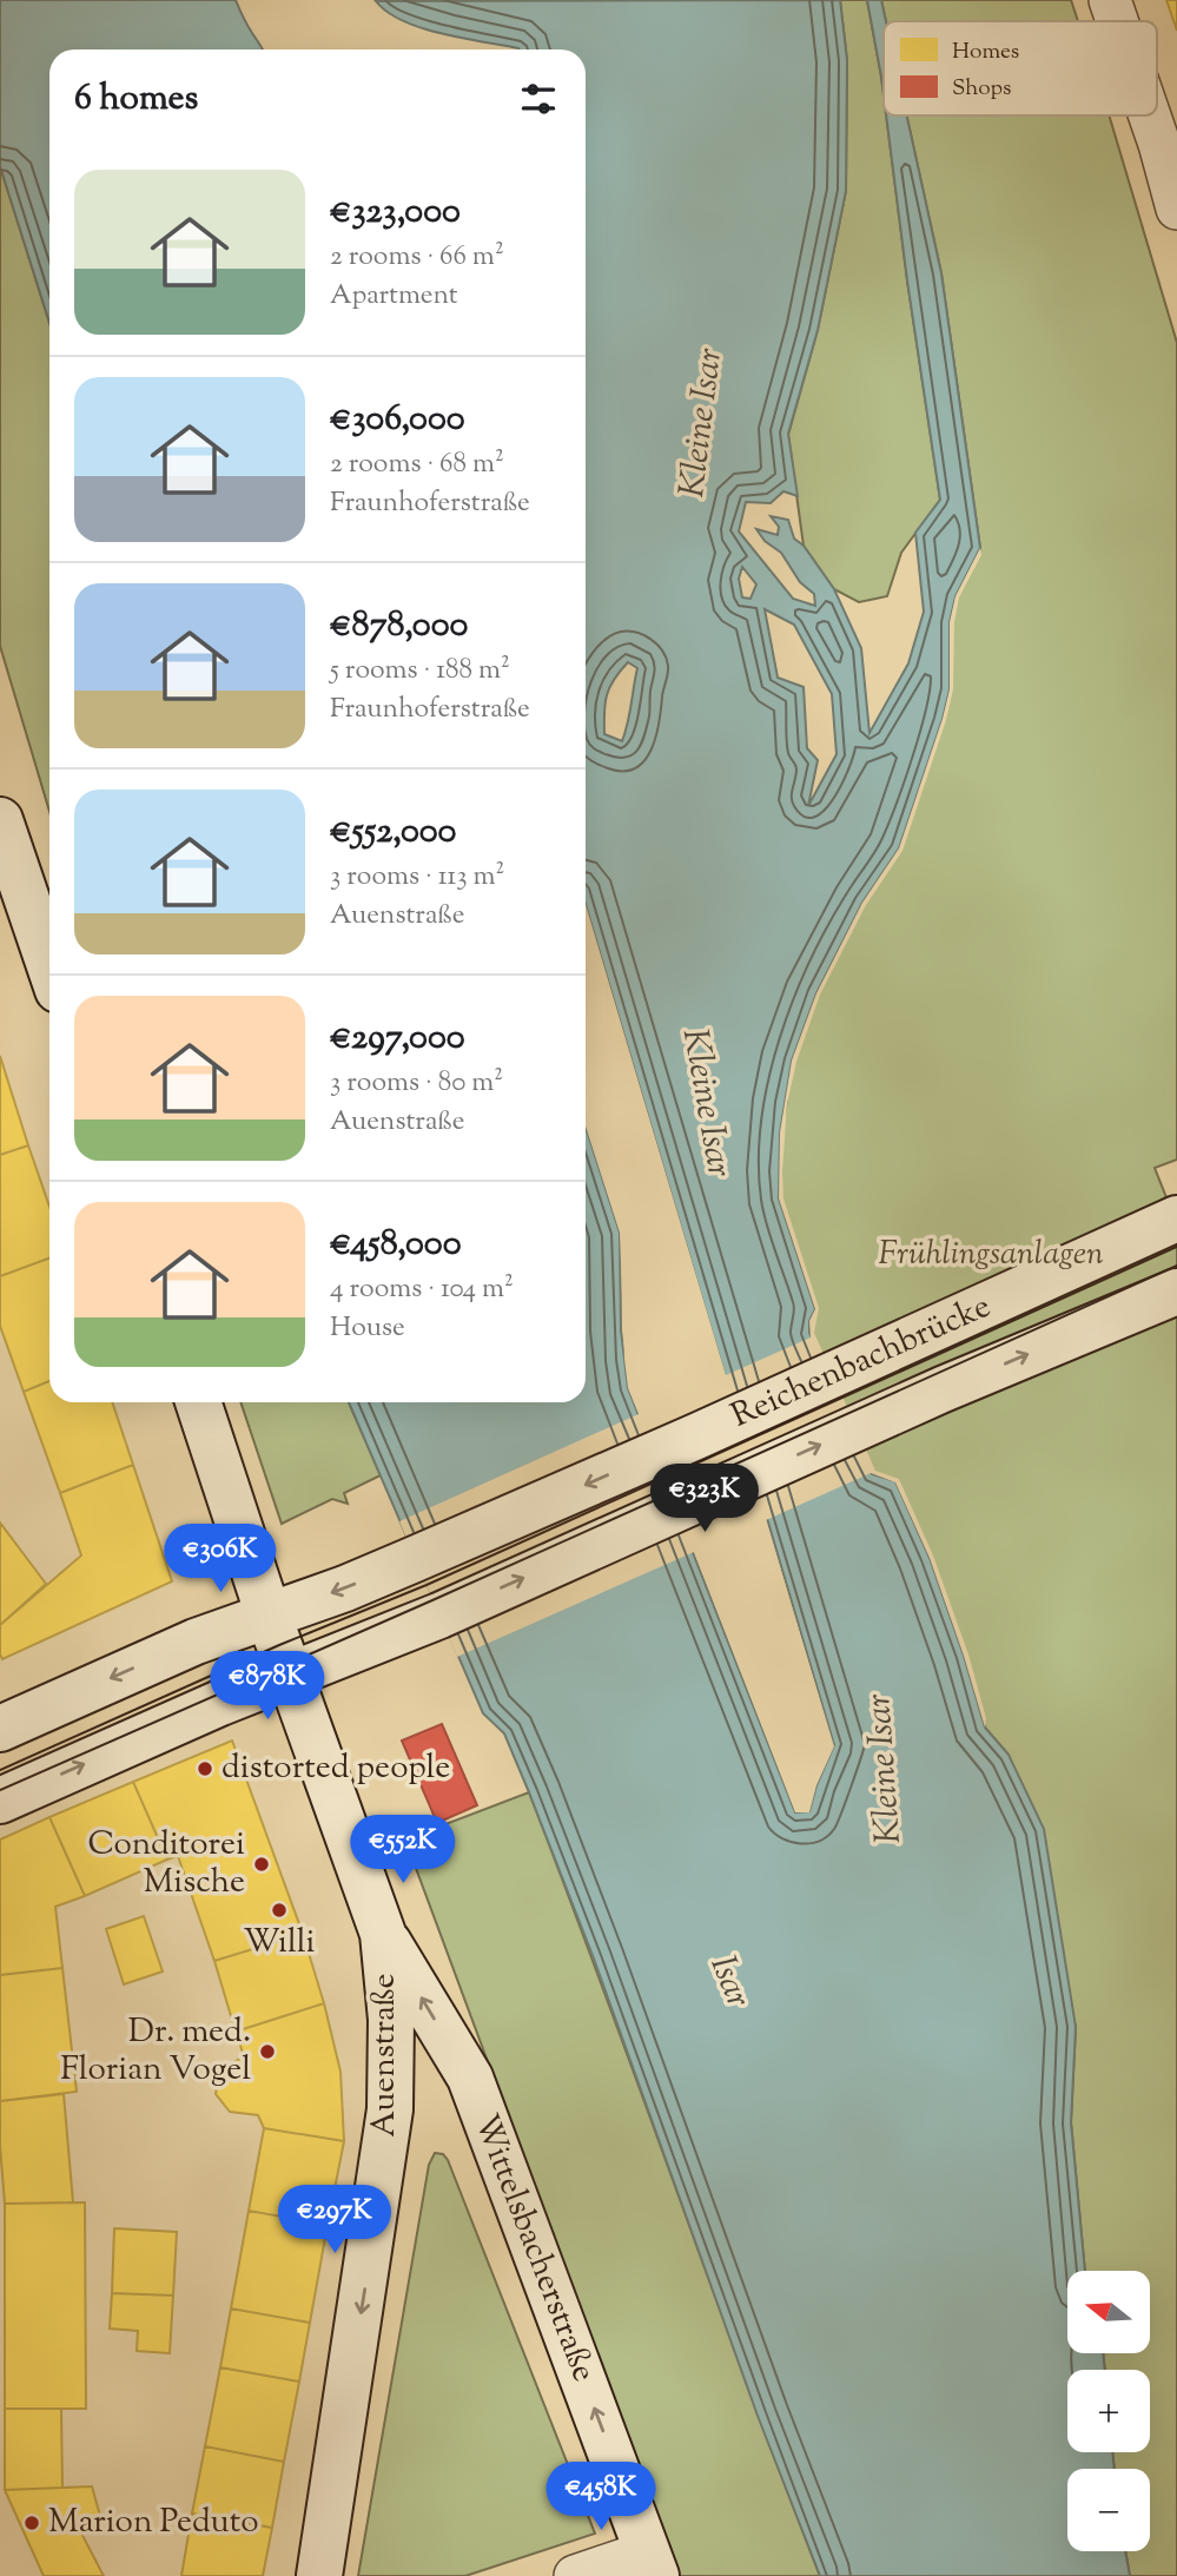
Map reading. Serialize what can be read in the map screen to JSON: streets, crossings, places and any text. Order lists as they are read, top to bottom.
{
  "streets": {
    "main road": ["Reichenbachbrücke", "Auenstraße", "Wittelsbacherstraße"]
  },
  "crossings": [
    ["Reichenbachbrücke", "Auenstraße"],
    ["Auenstraße", "Wittelsbacherstraße"]
  ],
  "one_way": ["Auenstraße", "Wittelsbacherstraße"],
  "water": ["Kleine Isar", "Isar"],
  "parks": ["Frühlingsanlagen"],
  "places": [
    "distorted people",
    "Conditorei Mische",
    "Willi",
    "Dr. med. Florian Vogel",
    "Marion Peduto"
  ],
  "legend": ["Homes", "Shops"],
  "north": "left",
  "page": {
    "heading": "6 homes",
    "list": [
      {
        "name": "€323,000",
        "note": "2 rooms · 66 m² · Apartment"
      },
      {
        "name": "€306,000",
        "note": "2 rooms · 68 m² · Fraunhoferstraße"
      },
      {
        "name": "€878,000",
        "note": "5 rooms · 188 m² · Fraunhoferstraße"
      },
      {
        "name": "€552,000",
        "note": "3 rooms · 113 m² · Auenstraße"
      },
      {
        "name": "€297,000",
        "note": "3 rooms · 80 m² · Auenstraße"
      },
      {
        "name": "€458,000",
        "note": "4 rooms · 104 m² · House"
      }
    ],
    "price": [
      "€323K",
      "€306K",
      "€878K",
      "€552K",
      "€297K",
      "€458K"
    ],
    "map_buttons": ["+", "−"]
  }
}
